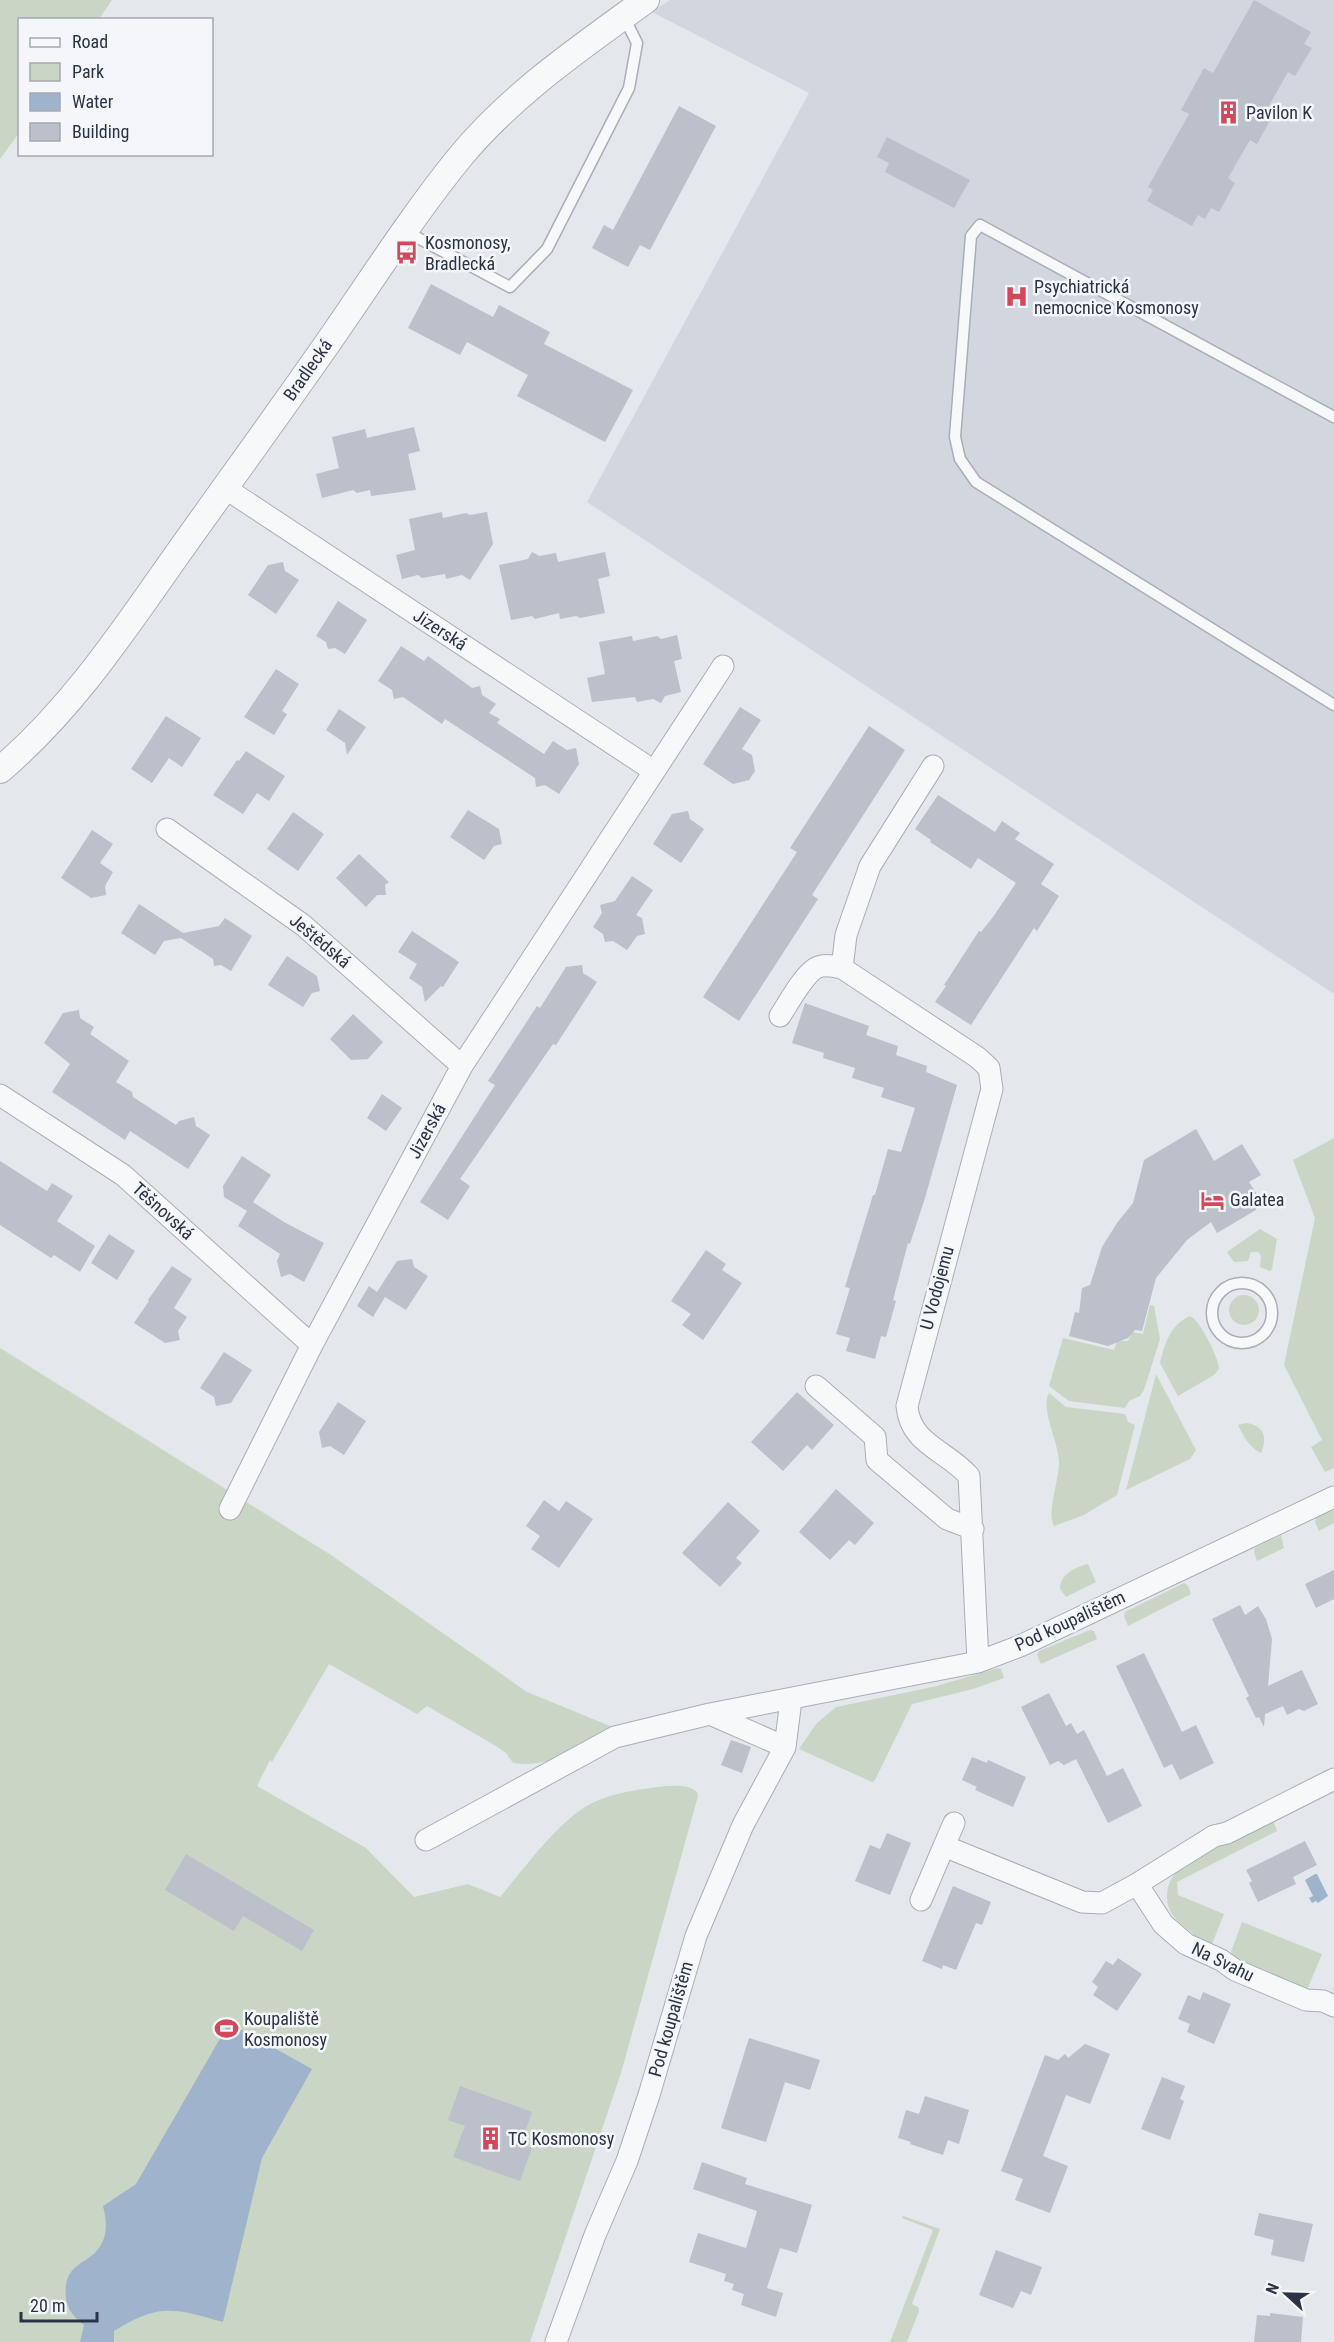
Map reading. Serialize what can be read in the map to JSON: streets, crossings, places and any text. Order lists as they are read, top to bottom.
{
  "streets": {
    "street": [
      "Bradlecká",
      "Jizerská",
      "Ještědská",
      "Těšnovská",
      "U Vodojemu",
      "Pod koupalištěm",
      "Na Svahu"
    ]
  },
  "crossings": [
    ["Bradlecká", "Jizerská"],
    ["Jizerská", "Ještědská"],
    ["Jizerská", "Těšnovská"],
    ["U Vodojemu", "Pod koupalištěm"]
  ],
  "places": {
    "building": ["Pavilon K", "TC Kosmonosy"],
    "bus stop": ["Kosmonosy, Bradlecká"],
    "hospital": ["Psychiatrická nemocnice Kosmonosy"],
    "hotel": ["Galatea"],
    "sports": ["Koupaliště Kosmonosy"]
  },
  "legend": [
    "Road",
    "Park",
    "Water",
    "Building"
  ],
  "scale_bar": "20 m",
  "north": "left"
}
